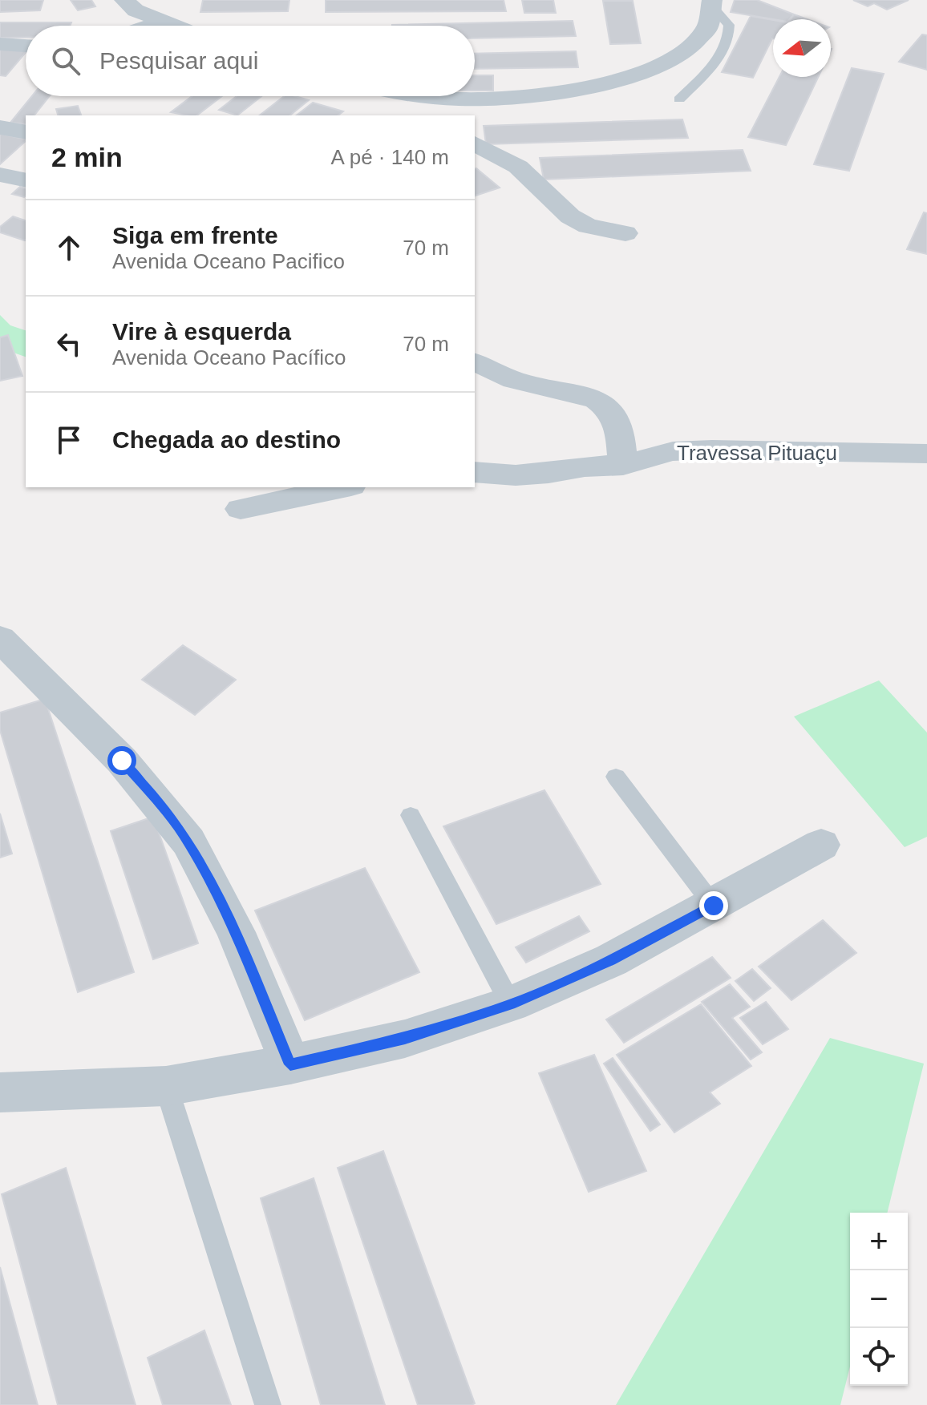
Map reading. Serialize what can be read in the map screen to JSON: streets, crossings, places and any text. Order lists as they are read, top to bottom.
{
  "streets": {
    "street": ["Travessa Pituaçu"]
  },
  "north": "left",
  "page": {
    "search": "Pesquisar aqui",
    "heading": ["2 min", "A pé · 140 m"],
    "list": [
      ["Siga em frente", "Avenida Oceano Pacifico", "70 m"],
      ["Vire à esquerda", "Avenida Oceano Pacífico", "70 m"],
      "Chegada ao destino"
    ],
    "map_buttons": ["+", "−"]
  }
}
